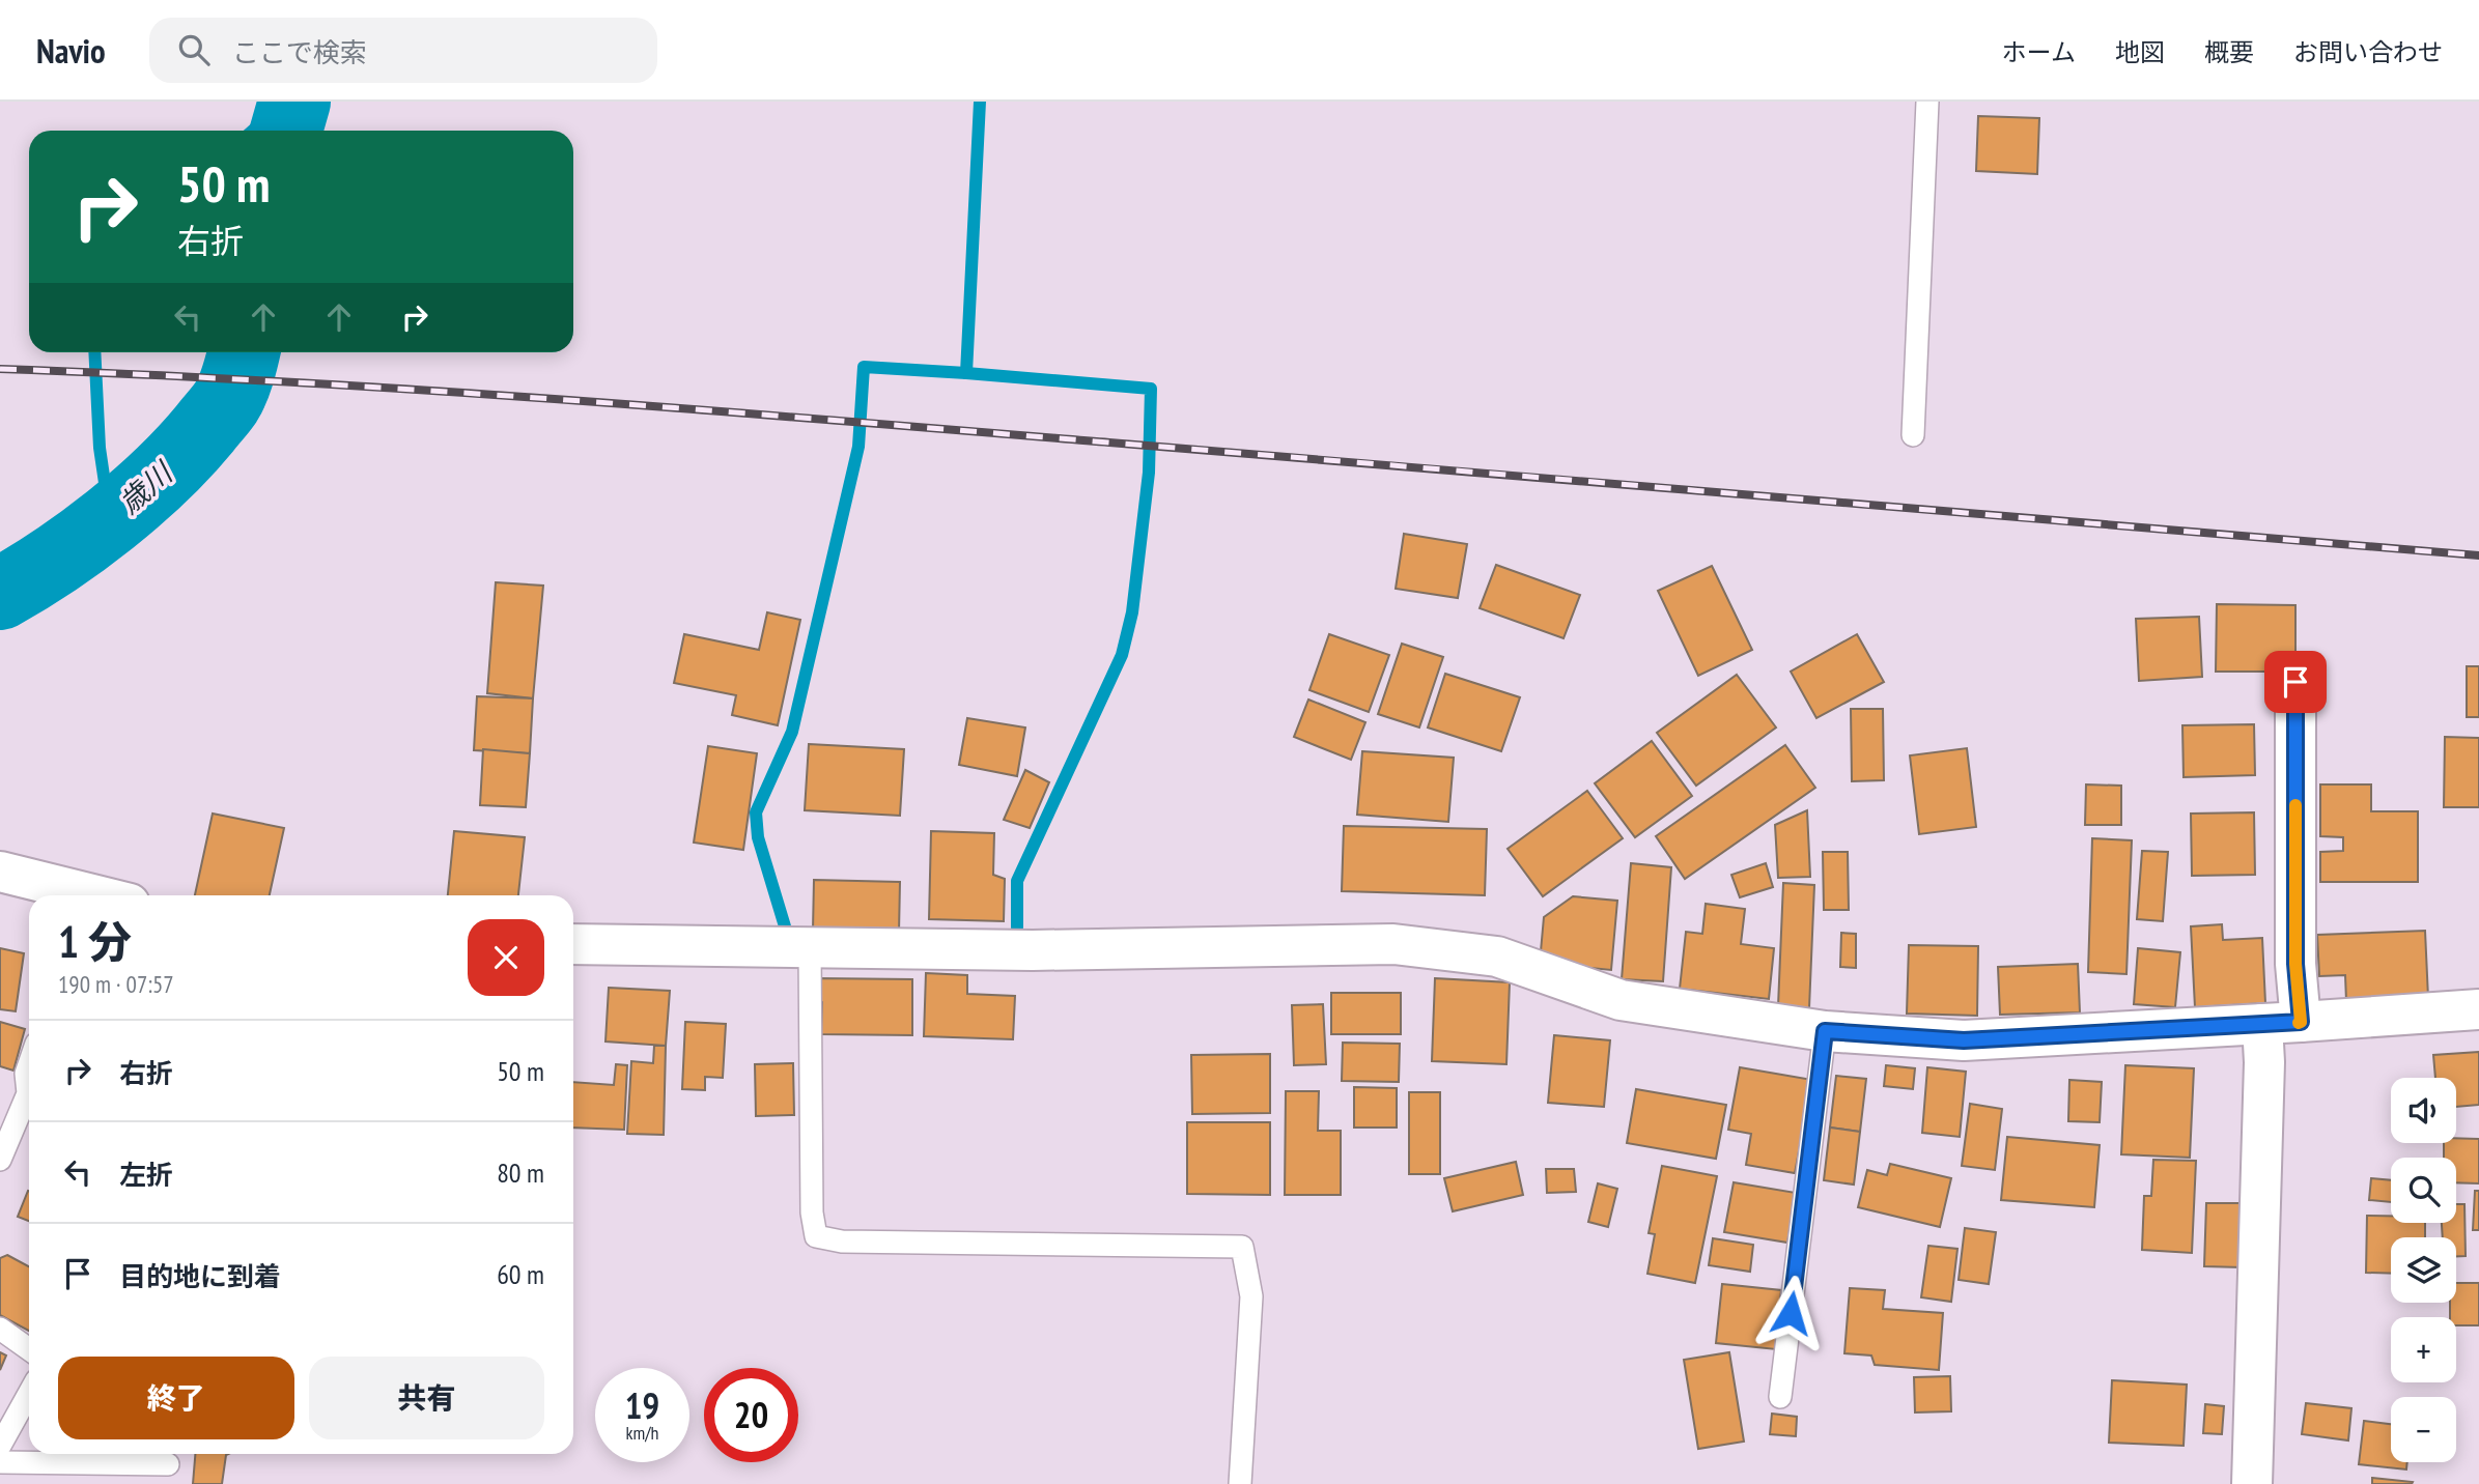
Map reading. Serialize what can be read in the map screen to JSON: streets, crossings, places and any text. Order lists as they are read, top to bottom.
{
  "water": ["歳川"],
  "page": {
    "header": "Navio",
    "search": "ここで検索",
    "nav": [
      "ホーム",
      "地図",
      "概要",
      "お問い合わせ"
    ],
    "turn": ["50 m", "右折"],
    "heading": ["1 分", "190 m · 07:57"],
    "list": [
      {
        "name": "右折",
        "value": "50 m"
      },
      {
        "name": "左折",
        "value": "80 m"
      },
      {
        "name": "目的地に到着",
        "value": "60 m"
      }
    ],
    "map_buttons": ["+", "−"],
    "buttons": ["終了", "共有"],
    "speed": "19 km/h",
    "limit": "20"
  }
}
